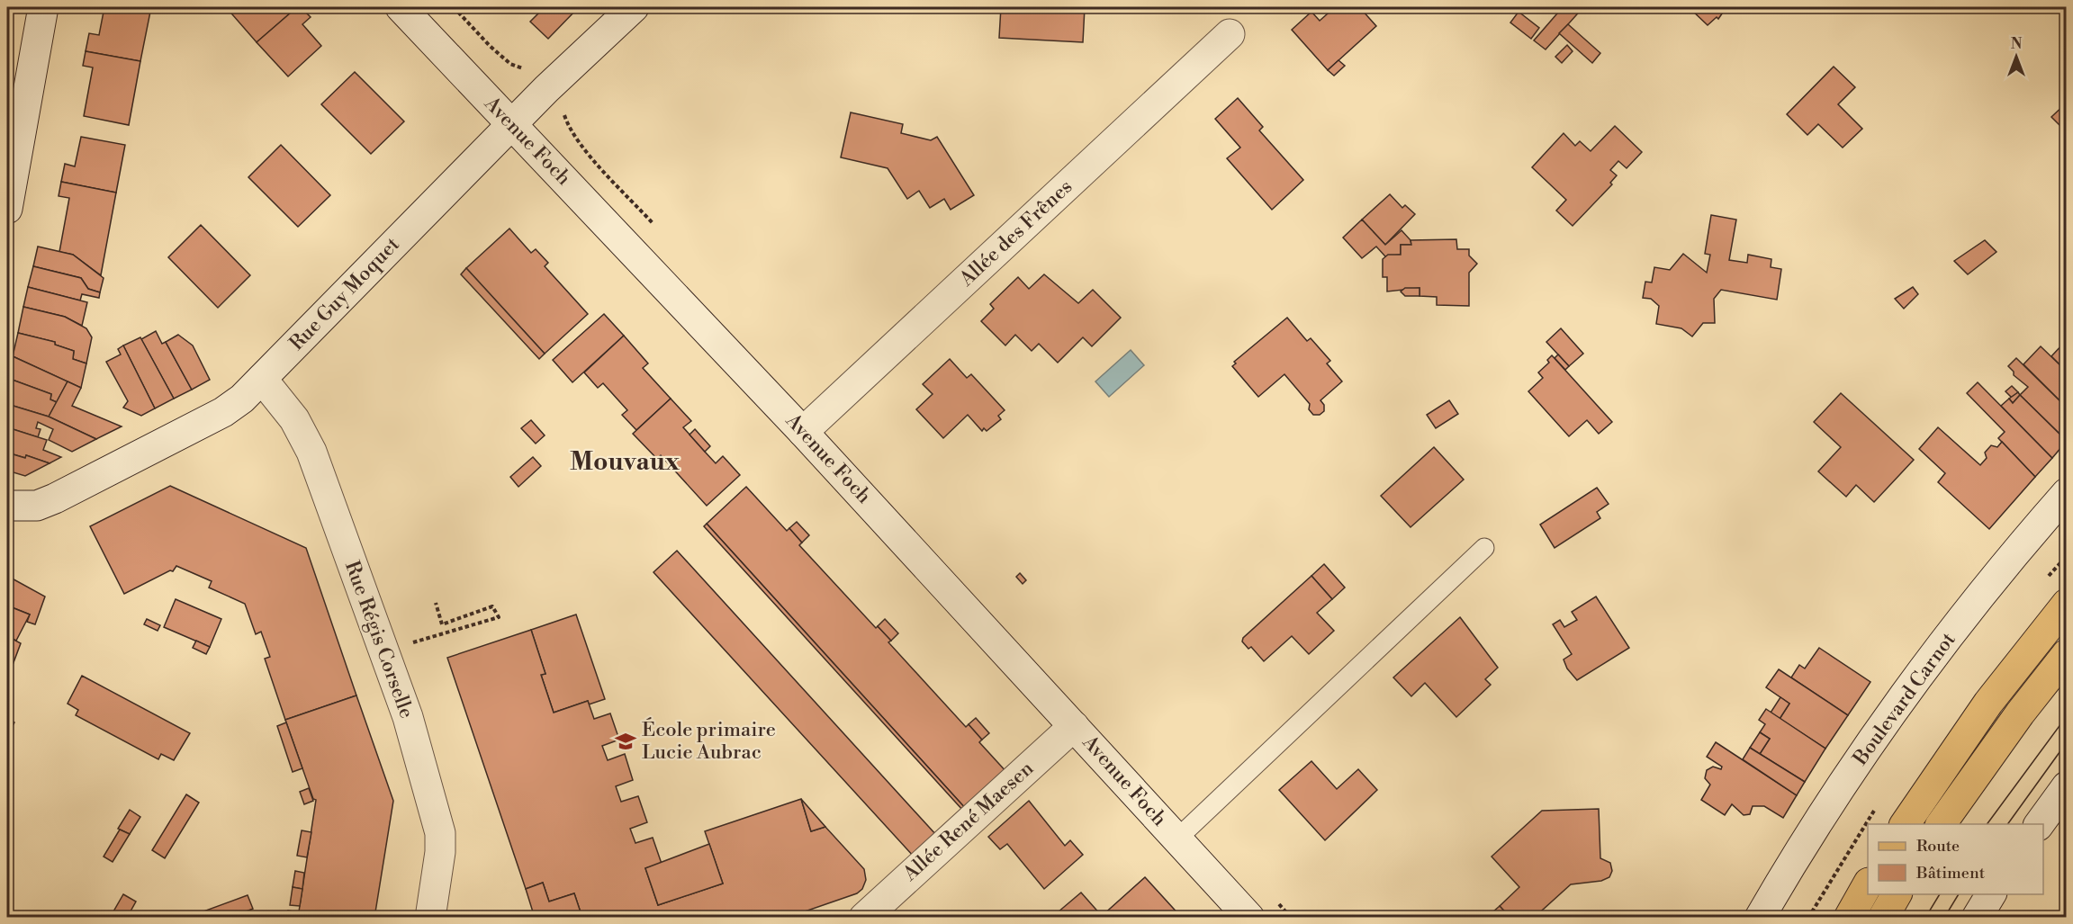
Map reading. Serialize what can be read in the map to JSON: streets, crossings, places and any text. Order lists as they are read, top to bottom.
{
  "streets": {
    "street": [
      "Avenue Foch",
      "Allée des Frênes",
      "Rue Guy Moquet",
      "Rue Régis Corselle",
      "Boulevard Carnot",
      "Allée René Maesen"
    ]
  },
  "crossings": [
    ["Avenue Foch", "Allée des Frênes"],
    ["Avenue Foch", "Rue Guy Moquet"],
    ["Avenue Foch", "Allée René Maesen"],
    ["Rue Guy Moquet", "Rue Régis Corselle"]
  ],
  "districts": ["Mouvaux"],
  "places": {
    "school or university": ["École primaire Lucie Aubrac"]
  },
  "legend": ["Route", "Bâtiment"],
  "north": "top"
}
